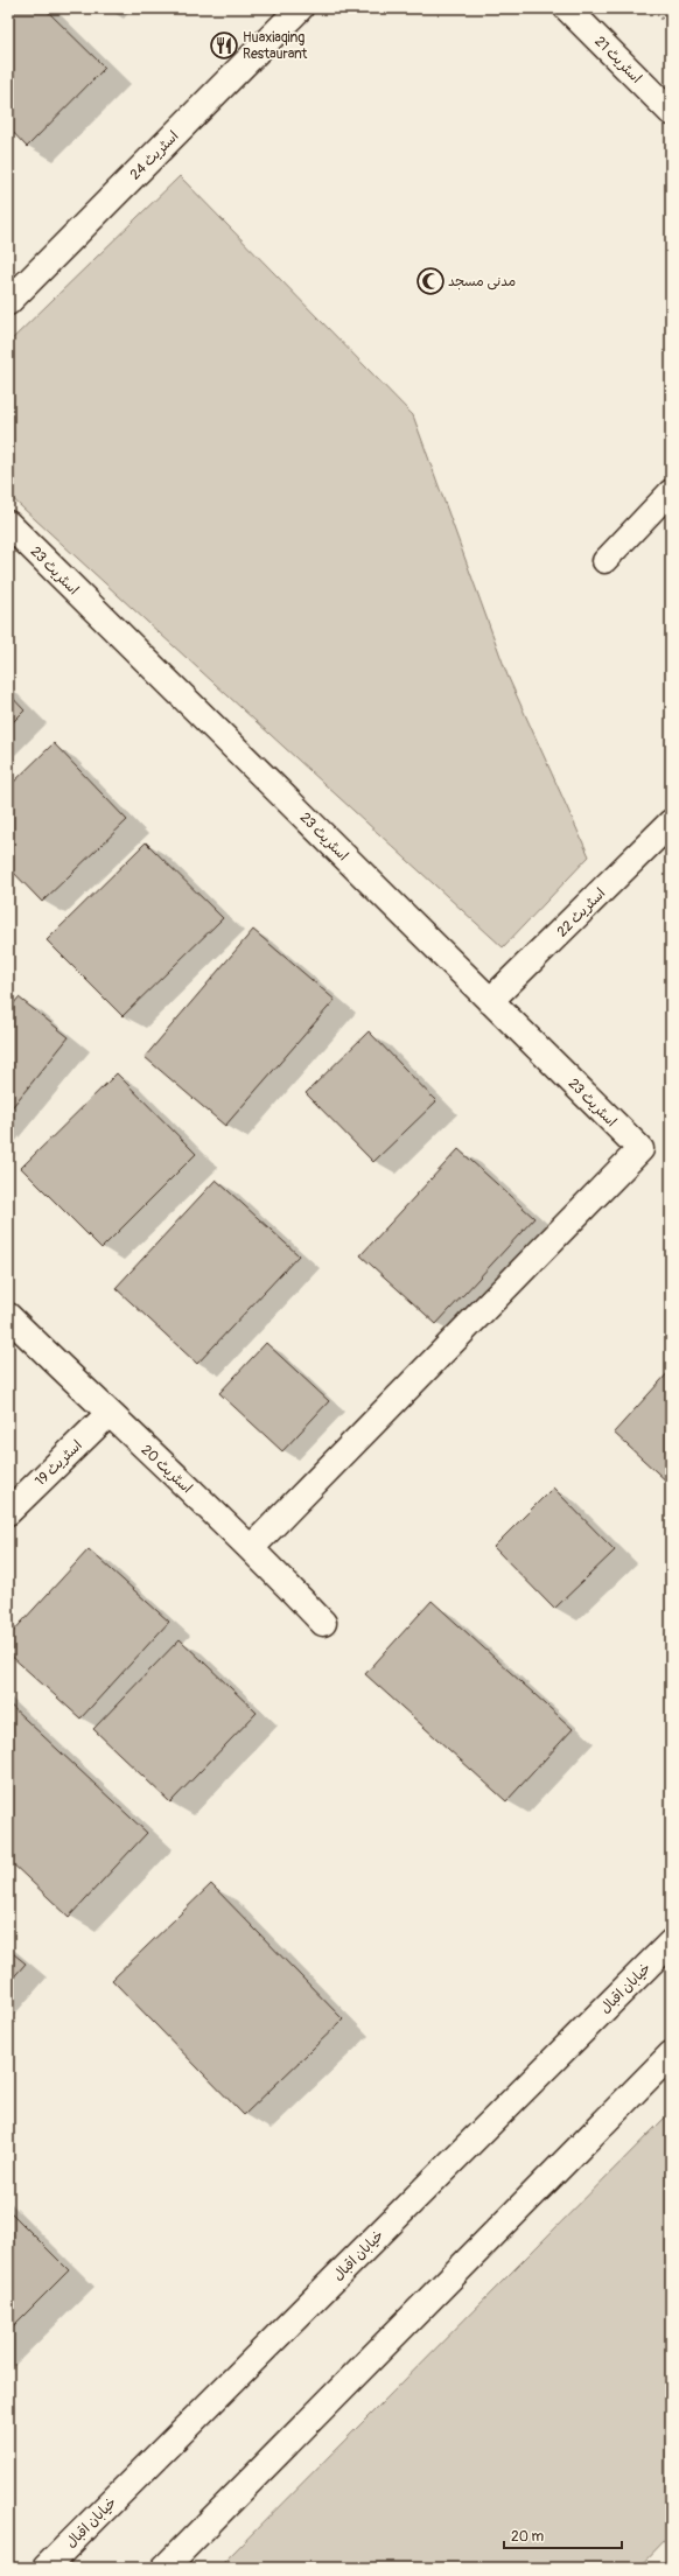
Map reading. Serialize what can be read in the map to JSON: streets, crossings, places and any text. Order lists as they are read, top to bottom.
{
  "streets": {
    "street": [
      "اسٹریٹ 21",
      "اسٹریٹ 24",
      "اسٹریٹ 23",
      "اسٹریٹ 22",
      "اسٹریٹ 19",
      "اسٹریٹ 20",
      "خیابان اقبال"
    ]
  },
  "crossings": [
    ["اسٹریٹ 23", "اسٹریٹ 22"],
    ["اسٹریٹ 23", "اسٹریٹ 20"],
    ["اسٹریٹ 19", "اسٹریٹ 20"]
  ],
  "places": {
    "restaurant": ["Huaxiaqing Restaurant"],
    "mosque": ["مدنی مسجد"]
  },
  "scale_bar": "20 m"
}
